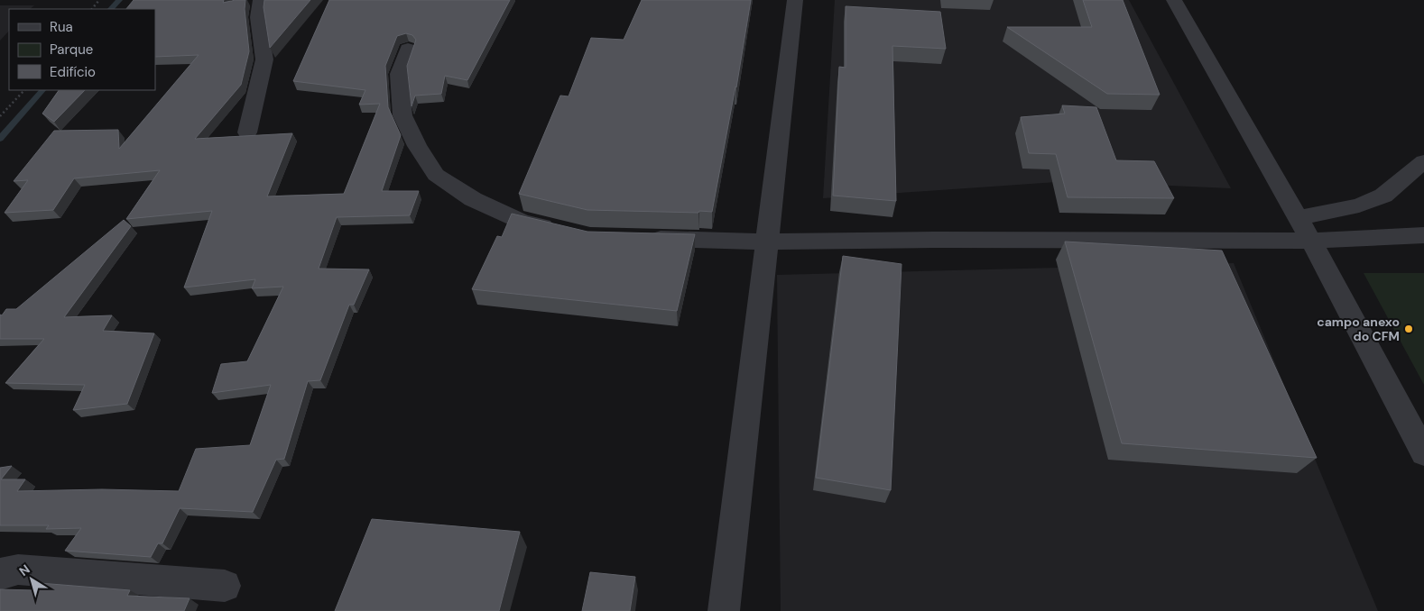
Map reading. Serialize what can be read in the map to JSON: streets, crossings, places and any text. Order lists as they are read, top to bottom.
{
  "places": ["campo anexo do CFM"],
  "legend": ["Rua", "Parque", "Edifício"],
  "north": "top left"
}
